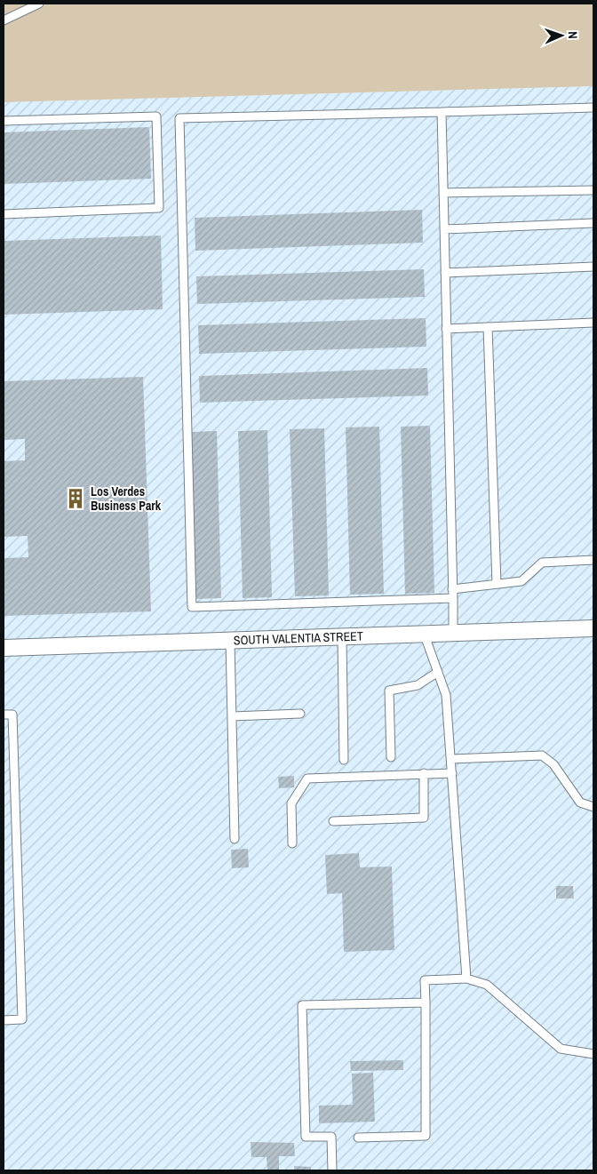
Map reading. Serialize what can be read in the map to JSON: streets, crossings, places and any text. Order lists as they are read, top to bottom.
{
  "streets": {
    "street": ["SOUTH VALENTIA STREET"]
  },
  "places": {
    "building": ["Los Verdes Business Park"]
  },
  "north": "right"
}
